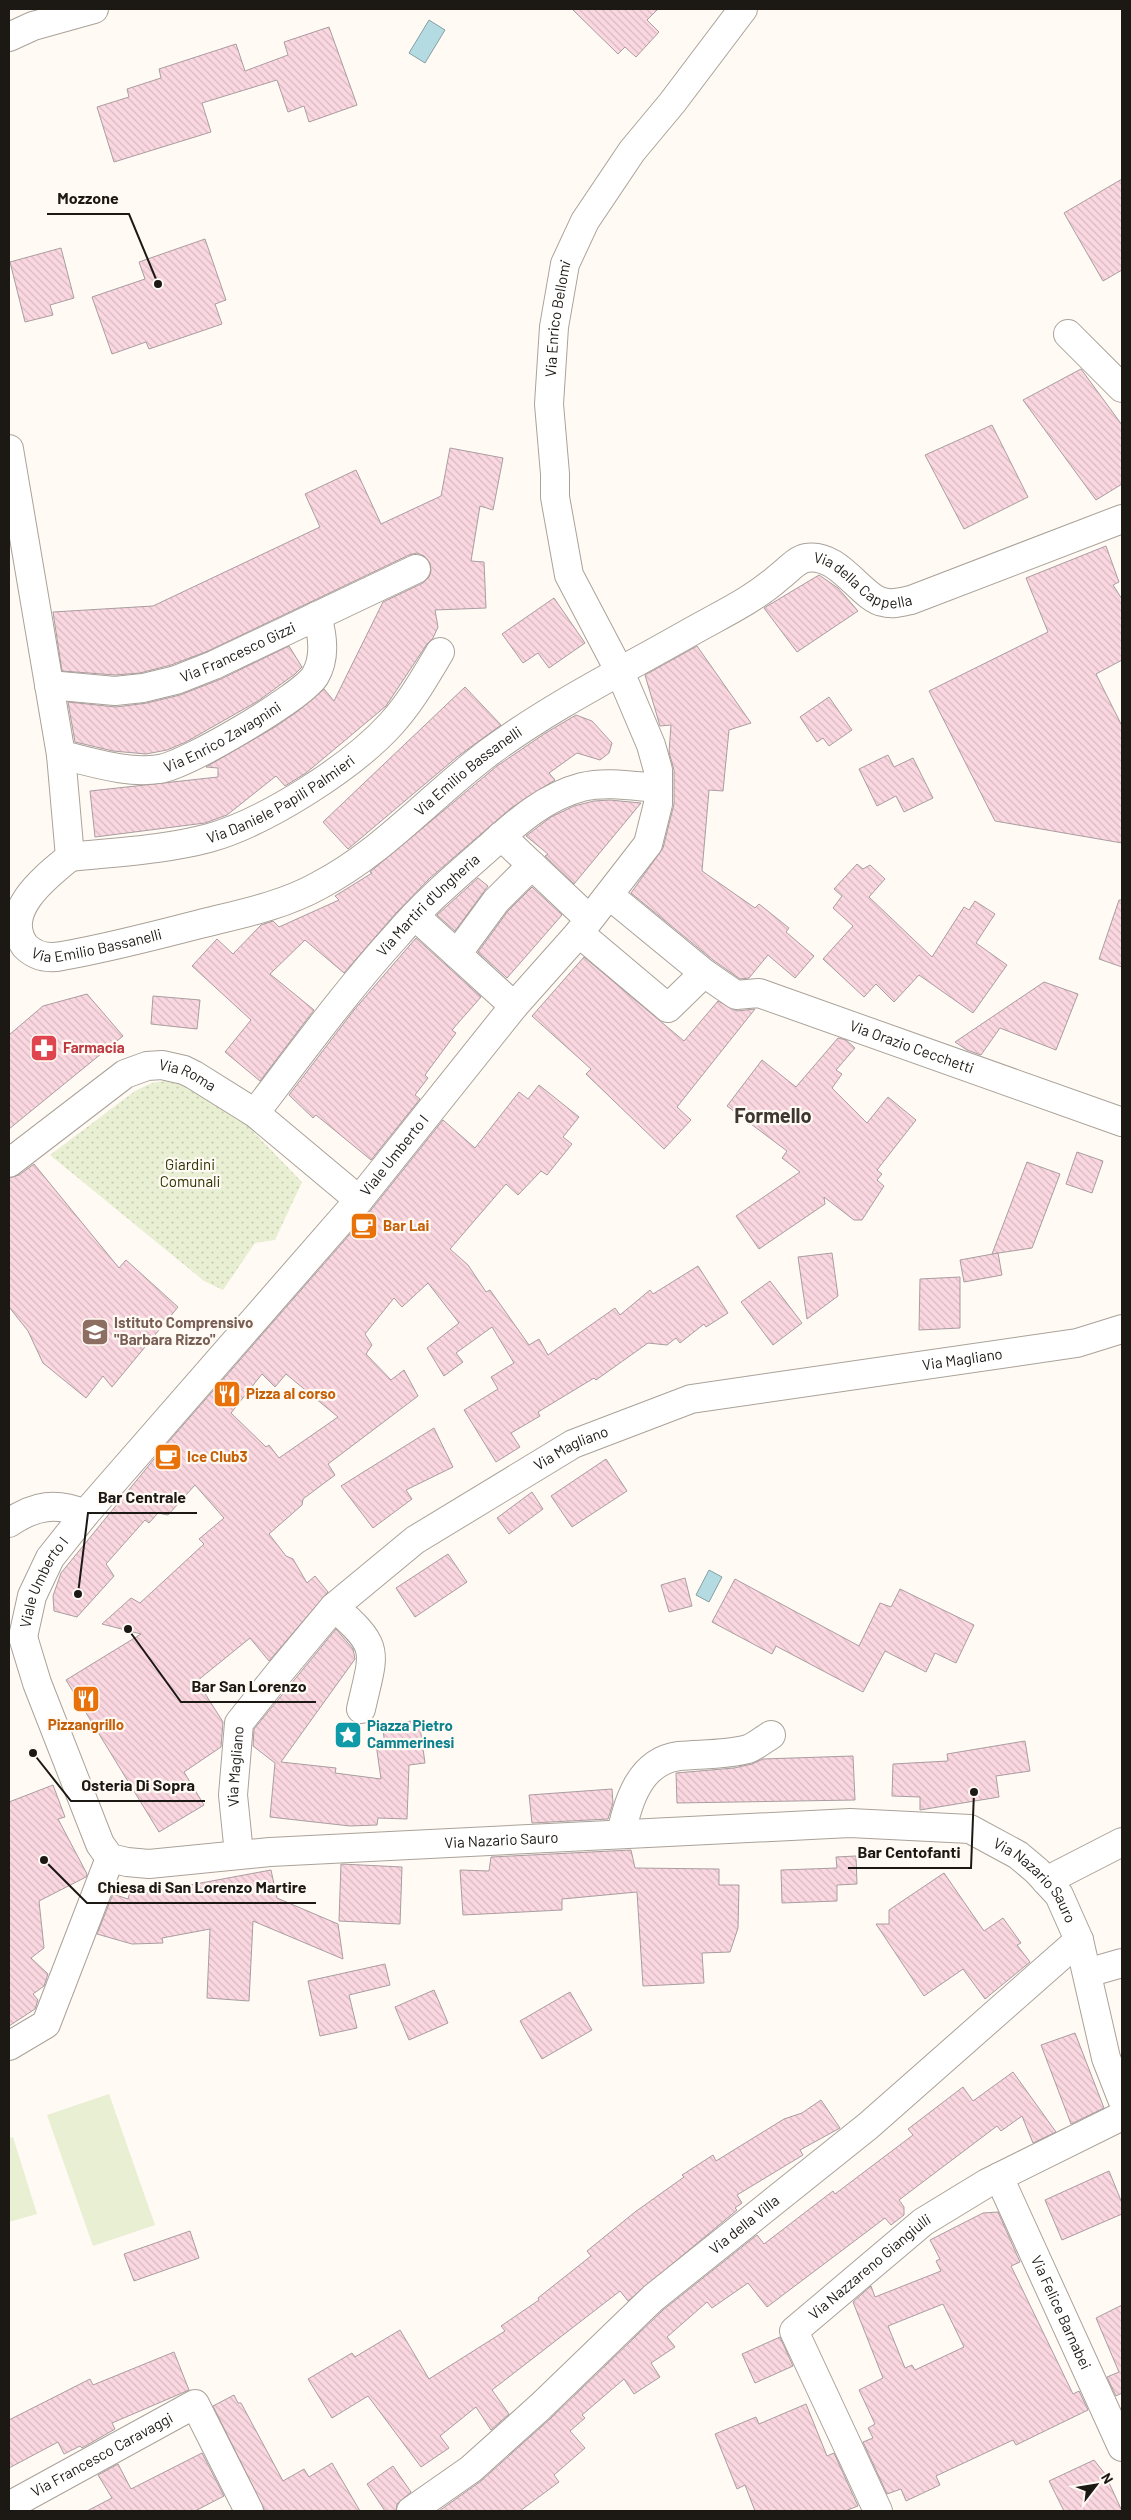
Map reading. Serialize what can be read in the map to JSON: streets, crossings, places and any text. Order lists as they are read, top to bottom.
{
  "streets": {
    "street": [
      "Via Enrico Bellomi",
      "Via della Cappella",
      "Via Francesco Gizzi",
      "Via Enrico Zavagnini",
      "Via Emilio Bassanelli",
      "Via Daniele Papili Palmieri",
      "Via Martiri d'Ungheria",
      "Via Orazio Cecchetti",
      "Via Roma",
      "Viale Umberto I",
      "Via Magliano",
      "Via Nazario Sauro",
      "Via della Villa",
      "Via Nazzareno Giangiulli",
      "Via Felice Barnabei",
      "Via Francesco Caravaggi"
    ]
  },
  "crossings": [
    ["Via Enrico Bellomi", "Via della Cappella"],
    ["Via Enrico Bellomi", "Via Emilio Bassanelli"],
    ["Via Enrico Bellomi", "Viale Umberto I"],
    ["Via della Cappella", "Via Emilio Bassanelli"],
    ["Via della Cappella", "Viale Umberto I"],
    ["Via Francesco Gizzi", "Via Enrico Zavagnini"],
    ["Via Emilio Bassanelli", "Via Daniele Papili Palmieri"],
    ["Via Emilio Bassanelli", "Viale Umberto I"],
    ["Via Martiri d'Ungheria", "Via Roma"],
    ["Via Martiri d'Ungheria", "Viale Umberto I"],
    ["Via Orazio Cecchetti", "Viale Umberto I"],
    ["Via Roma", "Viale Umberto I"],
    ["Via Magliano", "Via Nazario Sauro"],
    ["Via Nazario Sauro", "Via della Villa"],
    ["Via Nazzareno Giangiulli", "Via Felice Barnabei"]
  ],
  "districts": ["Formello"],
  "parks": ["Giardini Comunali"],
  "places": {
    "other": [
      "Mozzone",
      "Bar Centrale",
      "Bar San Lorenzo",
      "Osteria Di Sopra",
      "Bar Centofanti",
      "Chiesa di San Lorenzo Martire"
    ],
    "pharmacy": ["Farmacia"],
    "cafe": ["Bar Lai", "Ice Club3"],
    "school or university": ["Istituto Comprensivo \"Barbara Rizzo\""],
    "restaurant": ["Pizza al corso", "Pizzangrillo"],
    "place": ["Piazza Pietro Cammerinesi"]
  },
  "north": "top right"
}
